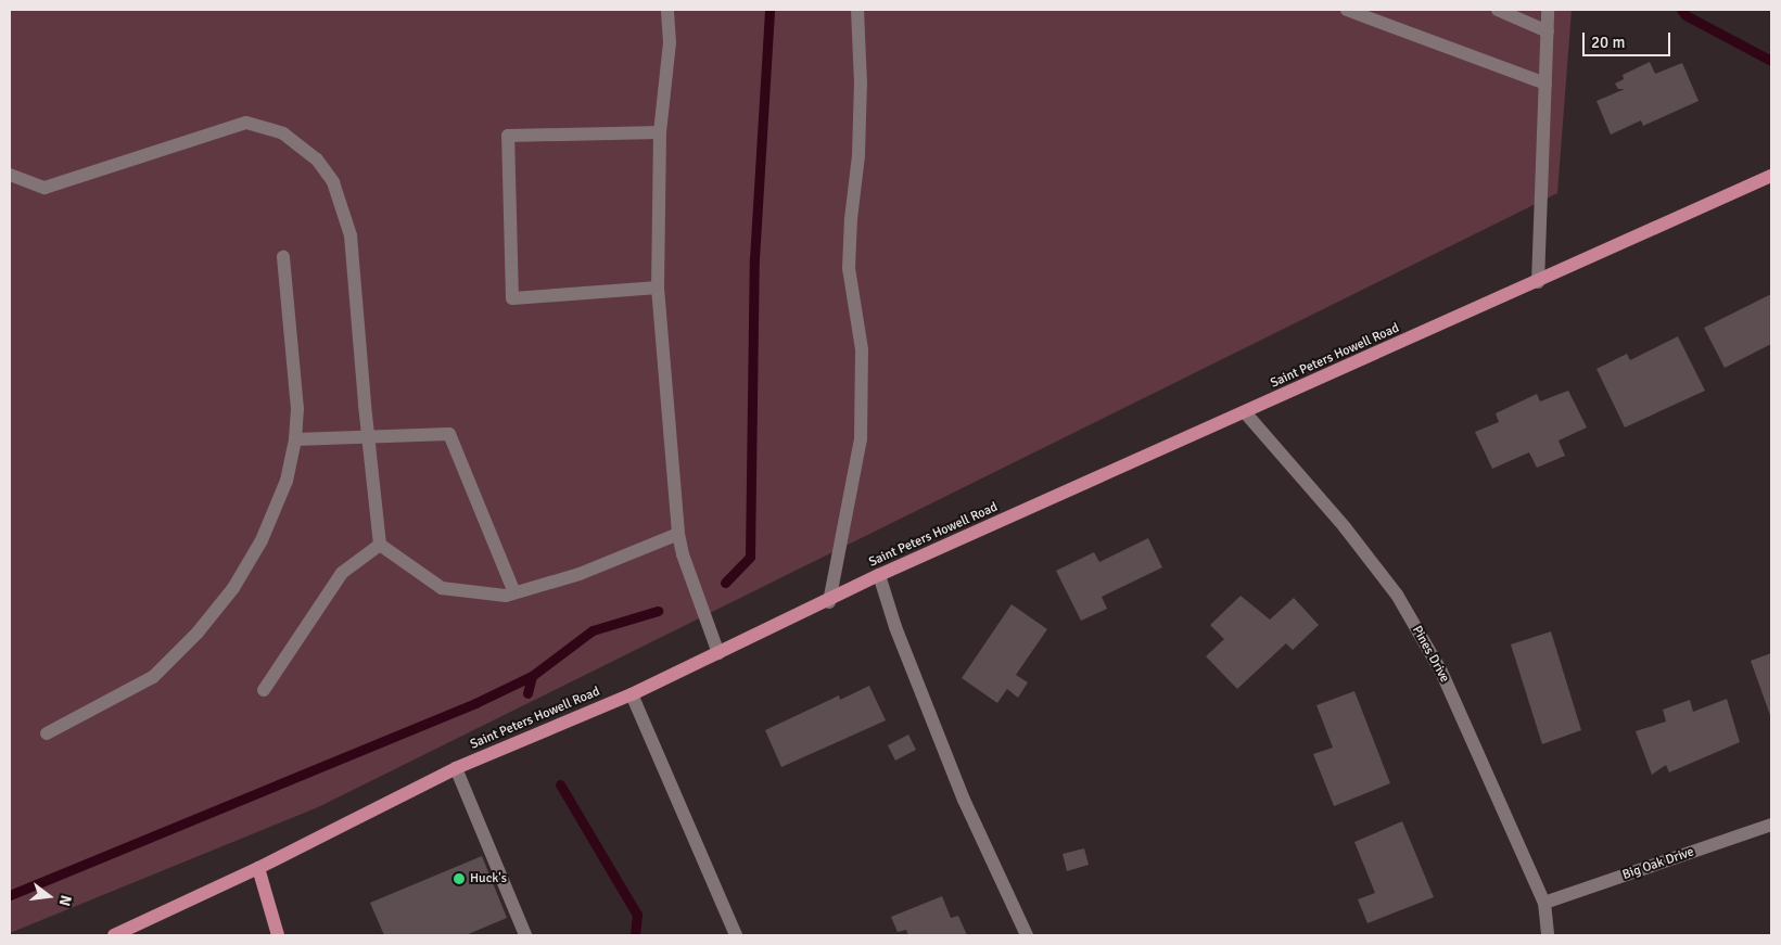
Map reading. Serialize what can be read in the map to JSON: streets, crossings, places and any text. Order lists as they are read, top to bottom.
{
  "streets": {
    "main road": ["Saint Peters Howell Road"],
    "street": ["Pines Drive", "Big Oak Drive"]
  },
  "crossings": [
    ["Saint Peters Howell Road", "Pines Drive"],
    ["Pines Drive", "Big Oak Drive"]
  ],
  "places": ["Huck's"],
  "scale_bar": "20 m",
  "north": "right"
}
